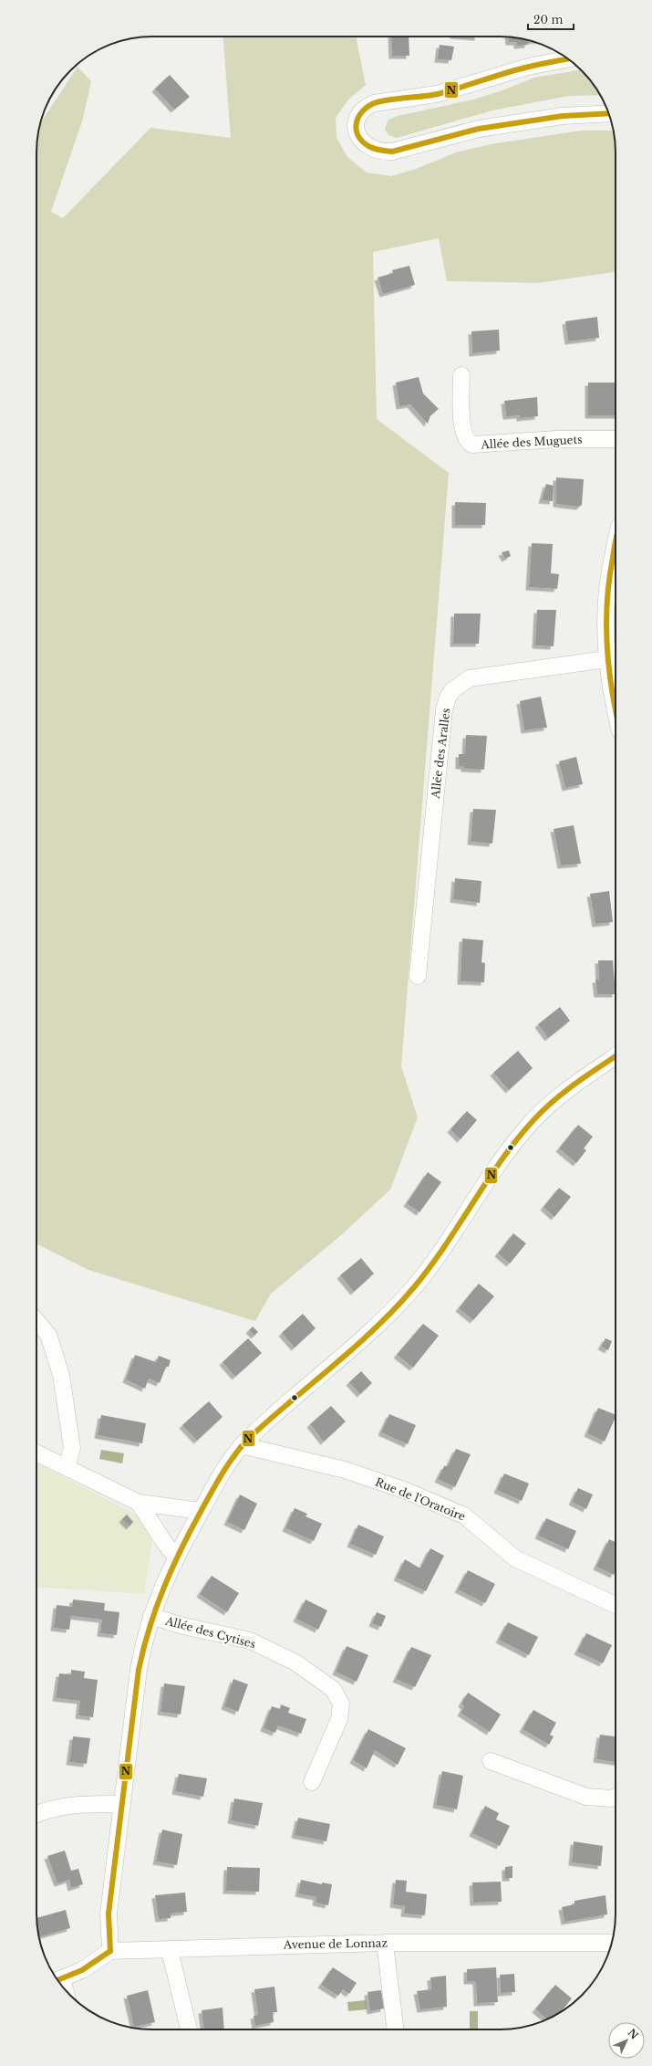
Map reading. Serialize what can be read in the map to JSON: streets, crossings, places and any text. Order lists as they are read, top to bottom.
{
  "streets": {
    "street": [
      "Allée des Muguets",
      "Allée des Aralles",
      "Rue de l'Oratoire",
      "Allée des Cytises",
      "Avenue de Lonnaz"
    ]
  },
  "lines": ["transit line N"],
  "scale_bar": "20 m",
  "north": "top right"
}
